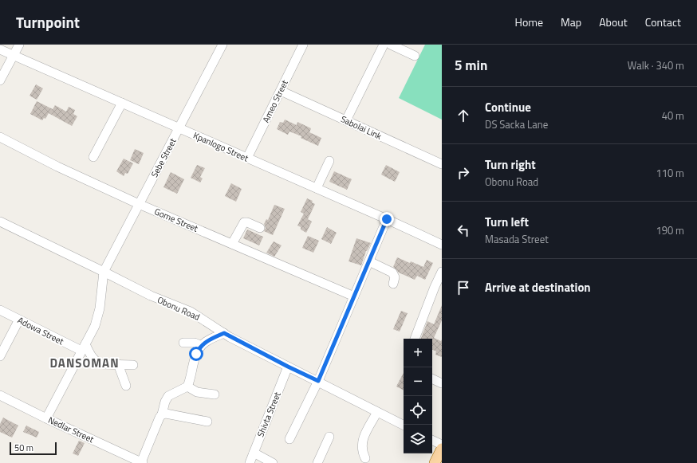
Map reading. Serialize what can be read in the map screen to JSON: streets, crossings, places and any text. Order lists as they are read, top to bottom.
{
  "streets": {
    "street": [
      "Ameo Street",
      "Sabolai Link",
      "Kpanlogo Street",
      "Sebe Street",
      "Gome Street",
      "Obonu Road",
      "Adowa Street",
      "Shivta Street",
      "Nedlar Street"
    ]
  },
  "crossings": [
    ["Ameo Street", "Sabolai Link"],
    ["Ameo Street", "Kpanlogo Street"],
    ["Kpanlogo Street", "Sebe Street"],
    ["Sebe Street", "Gome Street"],
    ["Sebe Street", "Obonu Road"],
    ["Obonu Road", "Shivta Street"]
  ],
  "districts": ["DANSOMAN"],
  "scale_bar": "50 m",
  "page": {
    "header": "Turnpoint",
    "nav": [
      "Home",
      "Map",
      "About",
      "Contact"
    ],
    "heading": ["5 min", "Walk · 340 m"],
    "list": [
      ["Continue", "DS Sacka Lane", "40 m"],
      ["Turn right", "Obonu Road", "110 m"],
      ["Turn left", "Masada Street", "190 m"],
      "Arrive at destination"
    ],
    "map_buttons": ["+", "−"],
    "scale": "50 m"
  }
}
